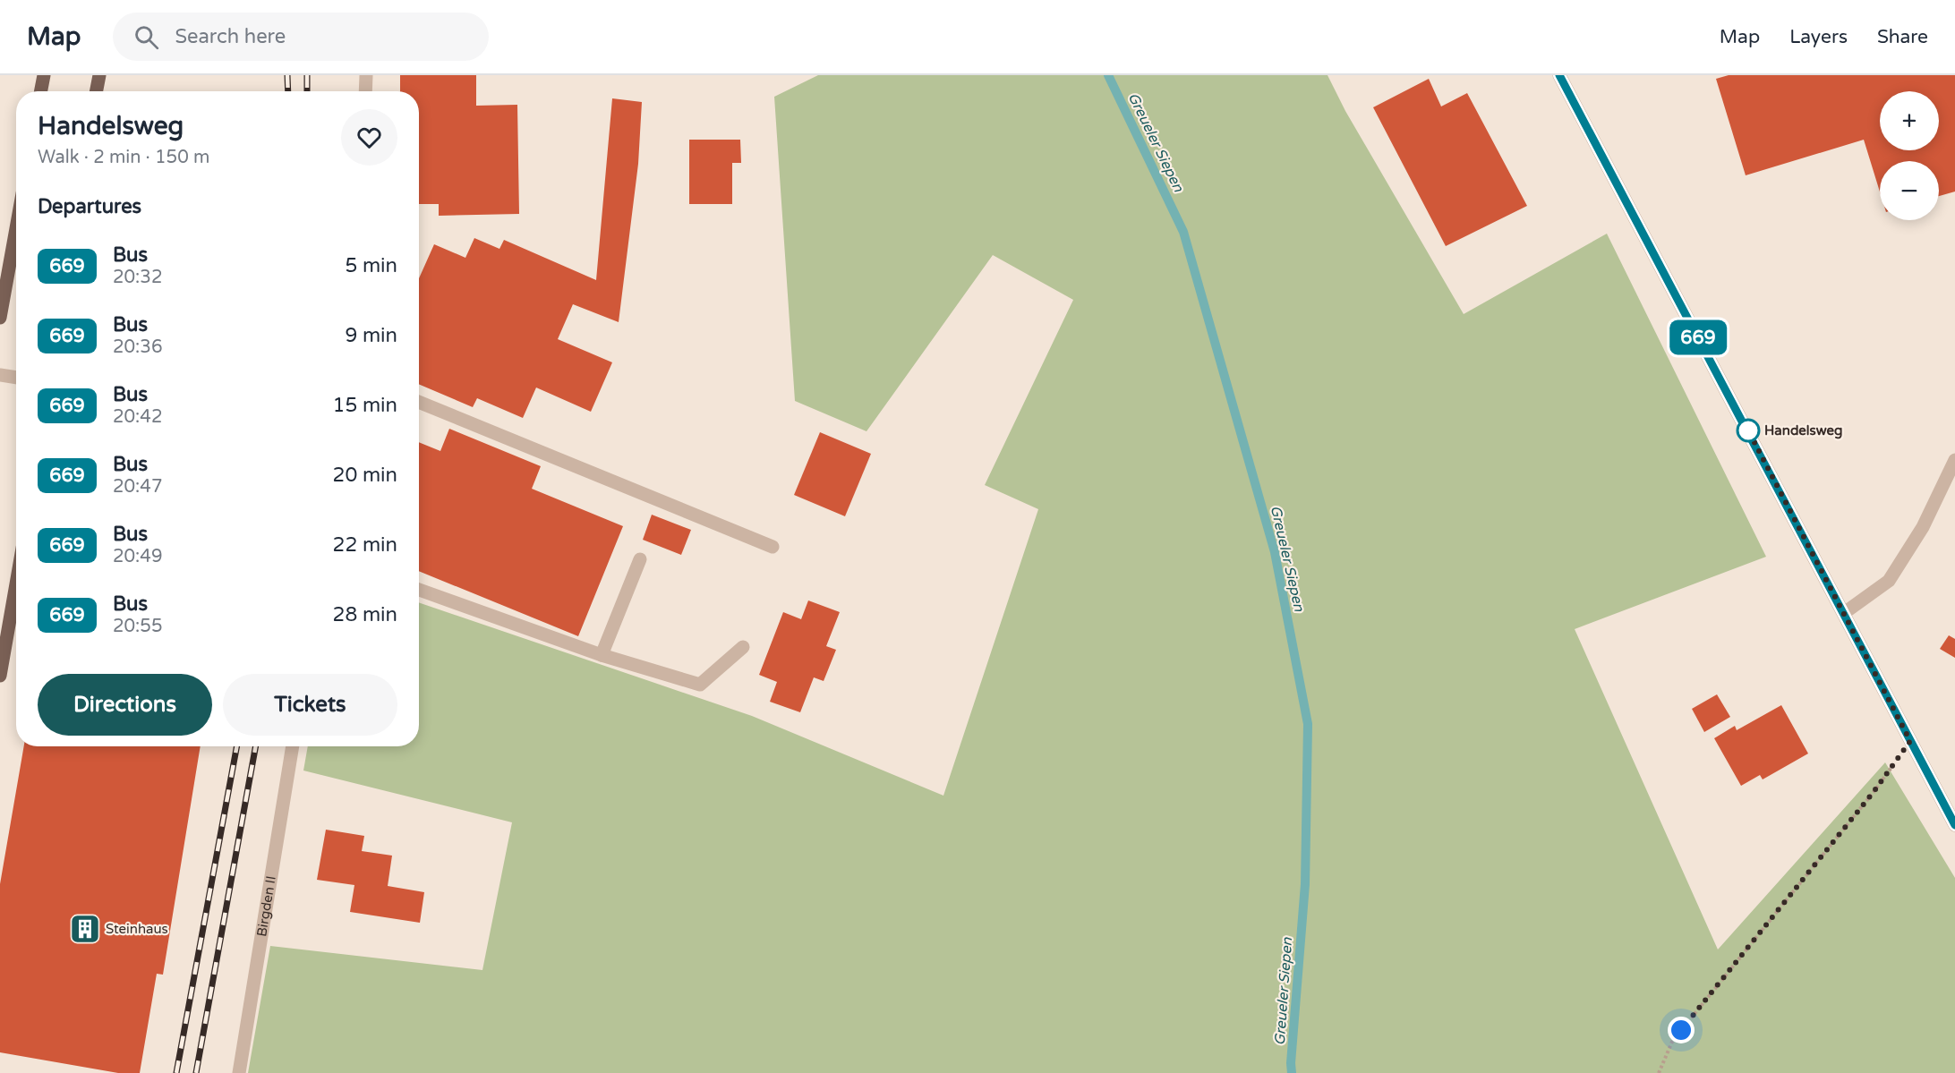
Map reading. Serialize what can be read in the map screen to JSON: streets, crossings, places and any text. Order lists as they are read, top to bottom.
{
  "streets": {
    "street": ["Birgden II"]
  },
  "water": ["Greueler Siepen"],
  "places": {
    "other": ["Handelsweg"],
    "building": ["Steinhaus"]
  },
  "lines": ["bus line 669"],
  "page": {
    "header": "Map",
    "search": "Search here",
    "nav": ["Map", "Layers", "Share"],
    "on_map": "669",
    "map_buttons": ["+", "−"],
    "heading": [
      ["Handelsweg", "Walk · 2 min · 150 m"],
      "Departures"
    ],
    "list": [
      {
        "mark": "669",
        "name": "Bus",
        "note": "20:32",
        "value": "5 min"
      },
      {
        "mark": "669",
        "name": "Bus",
        "note": "20:36",
        "value": "9 min"
      },
      {
        "mark": "669",
        "name": "Bus",
        "note": "20:42",
        "value": "15 min"
      },
      {
        "mark": "669",
        "name": "Bus",
        "note": "20:47",
        "value": "20 min"
      },
      {
        "mark": "669",
        "name": "Bus",
        "note": "20:49",
        "value": "22 min"
      },
      {
        "mark": "669",
        "name": "Bus",
        "note": "20:55",
        "value": "28 min"
      }
    ],
    "buttons": ["Directions", "Tickets"]
  }
}
